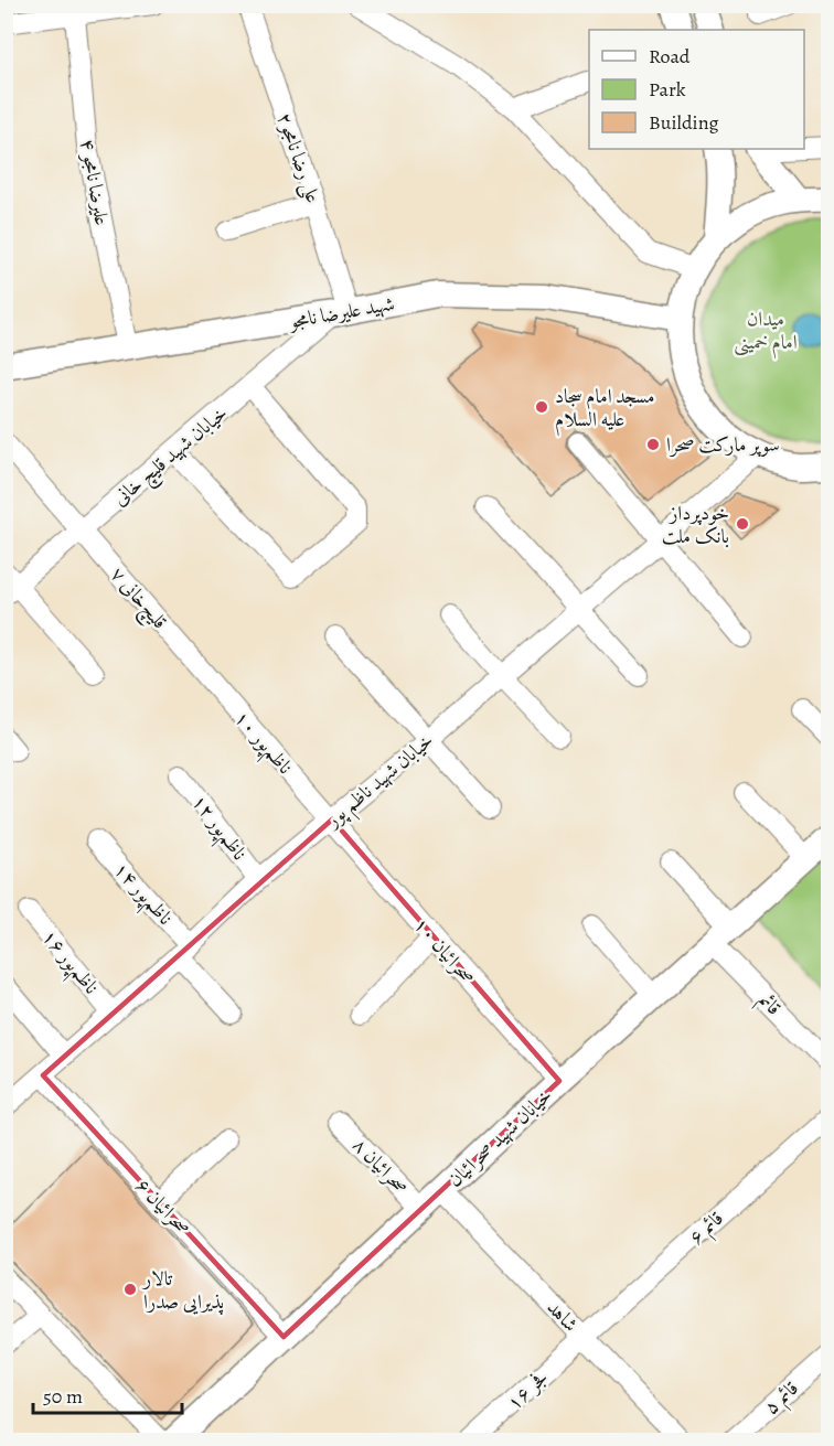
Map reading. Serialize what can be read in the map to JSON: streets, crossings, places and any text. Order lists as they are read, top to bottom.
{
  "streets": {
    "main road": ["شهید علیرضا نامجو", "خیابان شهید صحرائیان"],
    "street": [
      "علی رضا نامجو۲",
      "علیرضا نامجو ۴",
      "خیابان شهید قلیچ خانی",
      "قلیچ‌خانی ۷",
      "ناظم‌پور ۱۰",
      "خیابان شهید ناظم پور",
      "ناظم‌پور ۱۲",
      "ناظم‌پور ۱۴",
      "صحرائیان ۱۰",
      "ناظم‌پور ۱۶",
      "قائم",
      "صحرائیان ۸",
      "صحرائیان ۶",
      "قائم ۶",
      "شاهد",
      "فجر ۱۶",
      "قائم ۵"
    ]
  },
  "crossings": [
    ["علی رضا نامجو۲", "شهید علیرضا نامجو"],
    ["علی رضا نامجو۲", "خیابان شهید قلیچ خانی"],
    ["علیرضا نامجو ۴", "شهید علیرضا نامجو"],
    ["شهید علیرضا نامجو", "خیابان شهید قلیچ خانی"],
    ["خیابان شهید قلیچ خانی", "قلیچ‌خانی ۷"],
    ["قلیچ‌خانی ۷", "ناظم‌پور ۱۰"],
    ["ناظم‌پور ۱۰", "خیابان شهید ناظم پور"],
    ["ناظم‌پور ۱۰", "صحرائیان ۱۰"],
    ["خیابان شهید ناظم پور", "ناظم‌پور ۱۲"],
    ["خیابان شهید ناظم پور", "ناظم‌پور ۱۴"],
    ["خیابان شهید ناظم پور", "صحرائیان ۱۰"],
    ["خیابان شهید ناظم پور", "ناظم‌پور ۱۶"],
    ["خیابان شهید ناظم پور", "صحرائیان ۶"],
    ["صحرائیان ۱۰", "خیابان شهید صحرائیان"],
    ["قائم", "خیابان شهید صحرائیان"],
    ["خیابان شهید صحرائیان", "صحرائیان ۸"],
    ["خیابان شهید صحرائیان", "صحرائیان ۶"],
    ["خیابان شهید صحرائیان", "شاهد"],
    ["قائم ۶", "شاهد"],
    ["قائم ۶", "فجر ۱۶"],
    ["شاهد", "فجر ۱۶"]
  ],
  "parks": ["میدان امام خمینی"],
  "places": [
    "مسجد امام سجاد علیه السلام",
    "سوپر مارکت صحرا",
    "خودپرداز بانک ملت",
    "تالار پذیرایی صدرا"
  ],
  "legend": ["Road", "Park", "Building"],
  "scale_bar": "50 m"
}
